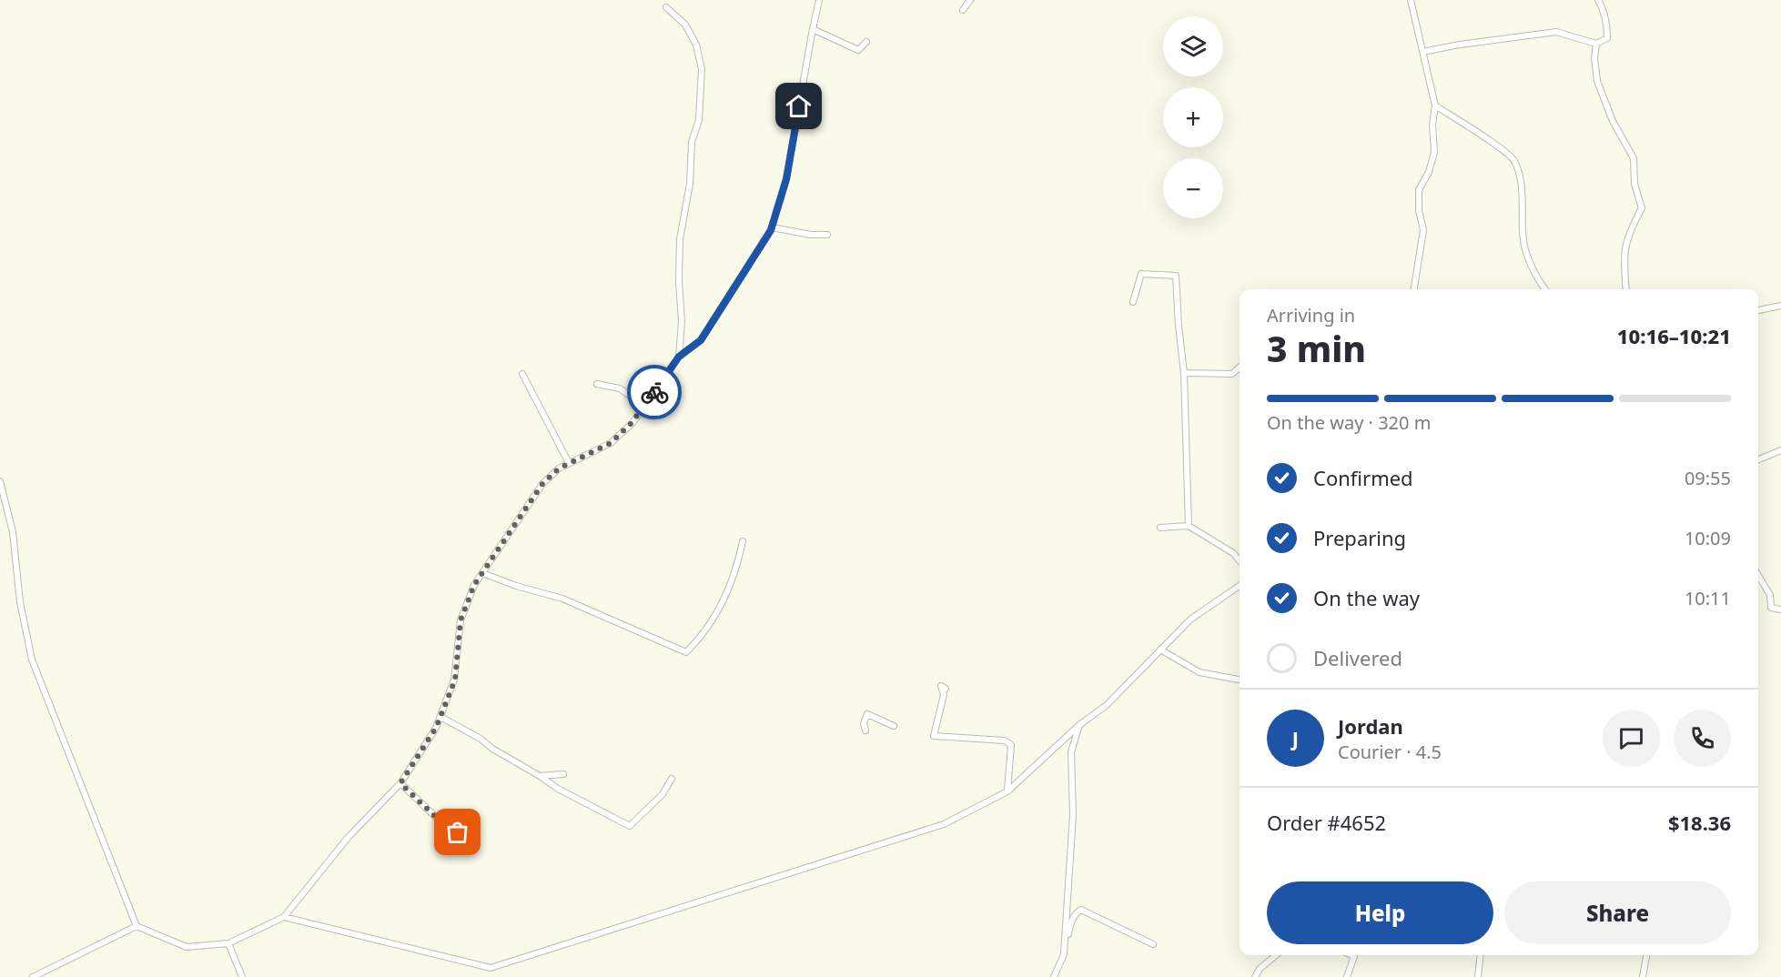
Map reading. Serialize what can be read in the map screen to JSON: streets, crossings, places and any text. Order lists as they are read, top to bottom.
{
  "page": {
    "map_buttons": ["+", "−"],
    "heading": ["3 min", "Arriving in", "10:16–10:21"],
    "panel": [
      "Jordan",
      "Courier · 4.5",
      "Order #4652",
      "$18.36"
    ],
    "bar": "On the way · 320 m",
    "list": [
      ["Confirmed", "09:55"],
      ["Preparing", "10:09"],
      ["On the way", "10:11"],
      "Delivered"
    ],
    "round": "J",
    "buttons": ["Help", "Share"]
  }
}
